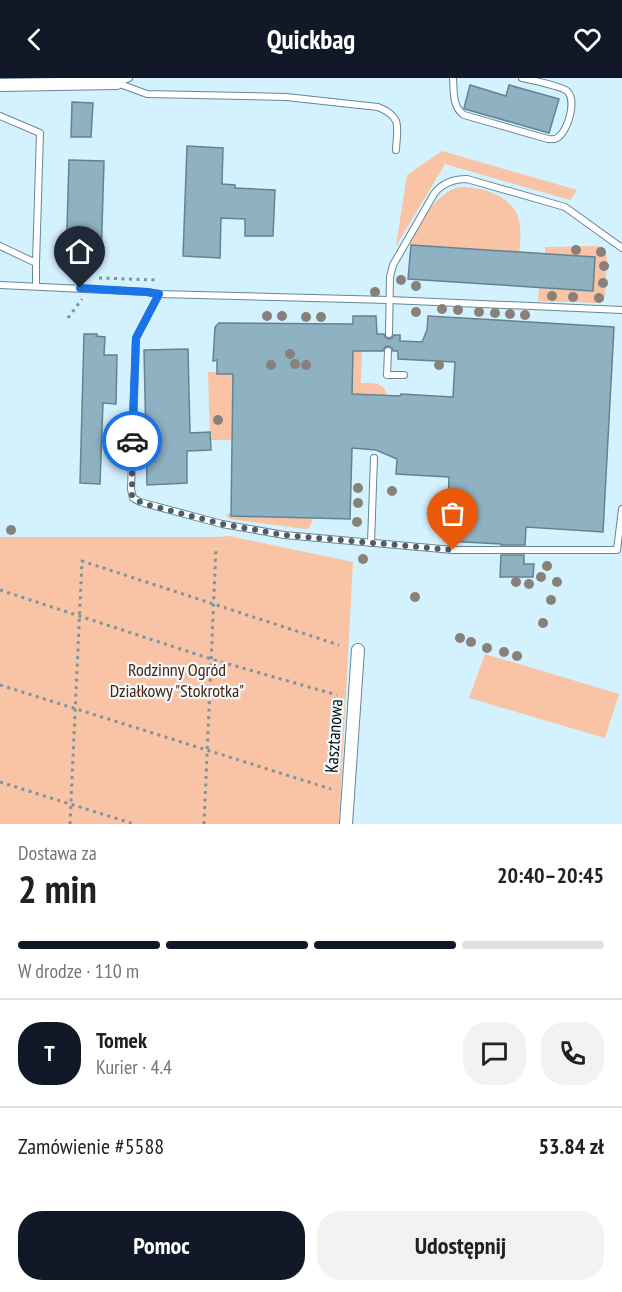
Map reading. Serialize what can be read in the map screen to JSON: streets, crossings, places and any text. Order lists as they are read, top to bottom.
{
  "streets": {
    "street": ["Kasztanowa"]
  },
  "parks": ["Rodzinny Ogród Działkowy \"Stokrotka\""],
  "page": {
    "header": "Quickbag",
    "heading": ["2 min", "Dostawa za", "20:40–20:45"],
    "panel": [
      "Tomek",
      "Kurier · 4.4",
      "Zamówienie #5588",
      "53.84 zł"
    ],
    "bar": "W drodze · 110 m",
    "round": "T",
    "buttons": ["Pomoc", "Udostępnij"]
  }
}
